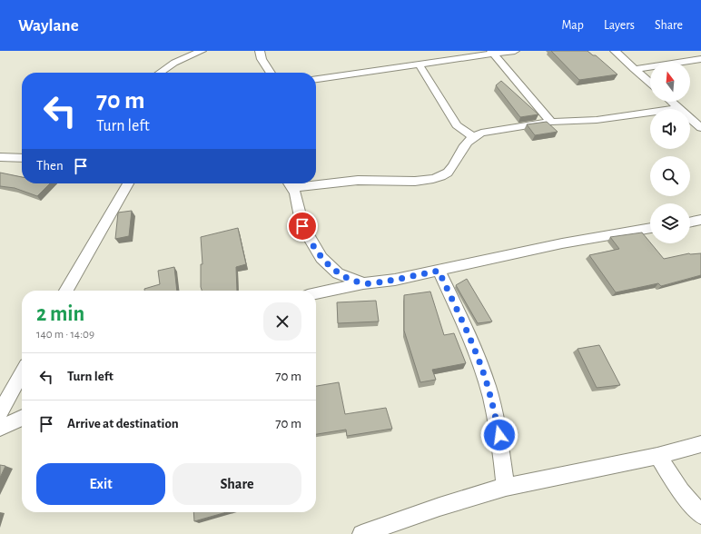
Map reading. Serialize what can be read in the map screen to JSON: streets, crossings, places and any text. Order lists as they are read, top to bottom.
{
  "north": "top",
  "page": {
    "header": "Waylane",
    "nav": ["Map", "Layers", "Share"],
    "turn": ["70 m", "Turn left"],
    "then": "Then",
    "heading": ["2 min", "140 m · 14:09"],
    "list": [
      {
        "name": "Turn left",
        "value": "70 m"
      },
      {
        "name": "Arrive at destination",
        "value": "70 m"
      }
    ],
    "buttons": ["Exit", "Share"]
  }
}
